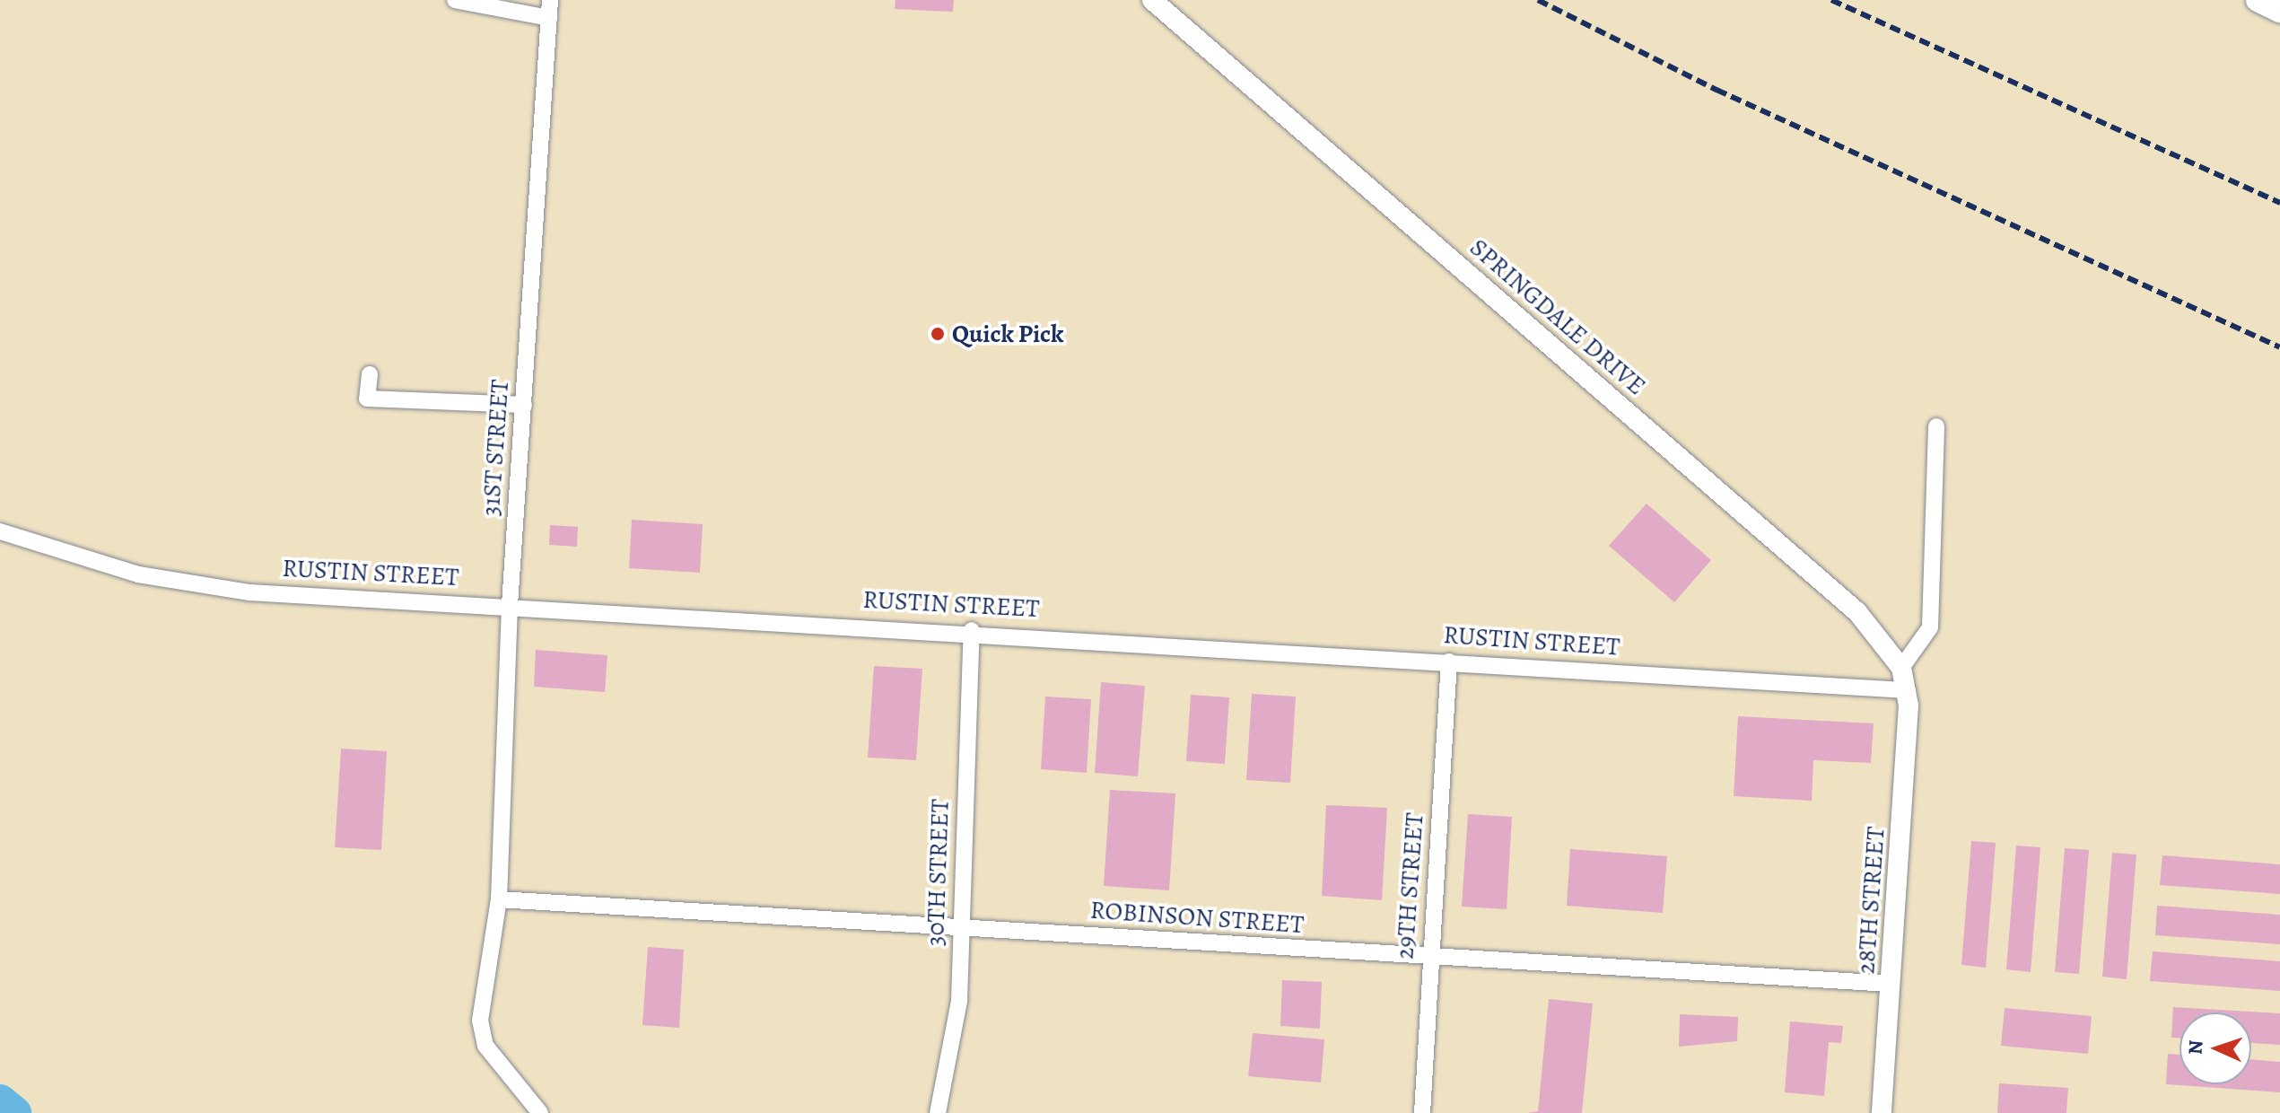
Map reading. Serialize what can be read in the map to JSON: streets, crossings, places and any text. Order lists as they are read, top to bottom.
{
  "streets": {
    "street": [
      "SPRINGDALE DRIVE",
      "31ST STREET",
      "RUSTIN STREET",
      "30TH STREET",
      "29TH STREET",
      "28TH STREET",
      "ROBINSON STREET"
    ]
  },
  "crossings": [
    ["SPRINGDALE DRIVE", "RUSTIN STREET"],
    ["SPRINGDALE DRIVE", "28TH STREET"],
    ["31ST STREET", "RUSTIN STREET"],
    ["31ST STREET", "ROBINSON STREET"],
    ["RUSTIN STREET", "30TH STREET"],
    ["RUSTIN STREET", "29TH STREET"],
    ["RUSTIN STREET", "28TH STREET"],
    ["30TH STREET", "ROBINSON STREET"],
    ["29TH STREET", "ROBINSON STREET"],
    ["28TH STREET", "ROBINSON STREET"]
  ],
  "places": ["Quick Pick"],
  "north": "left"
}
